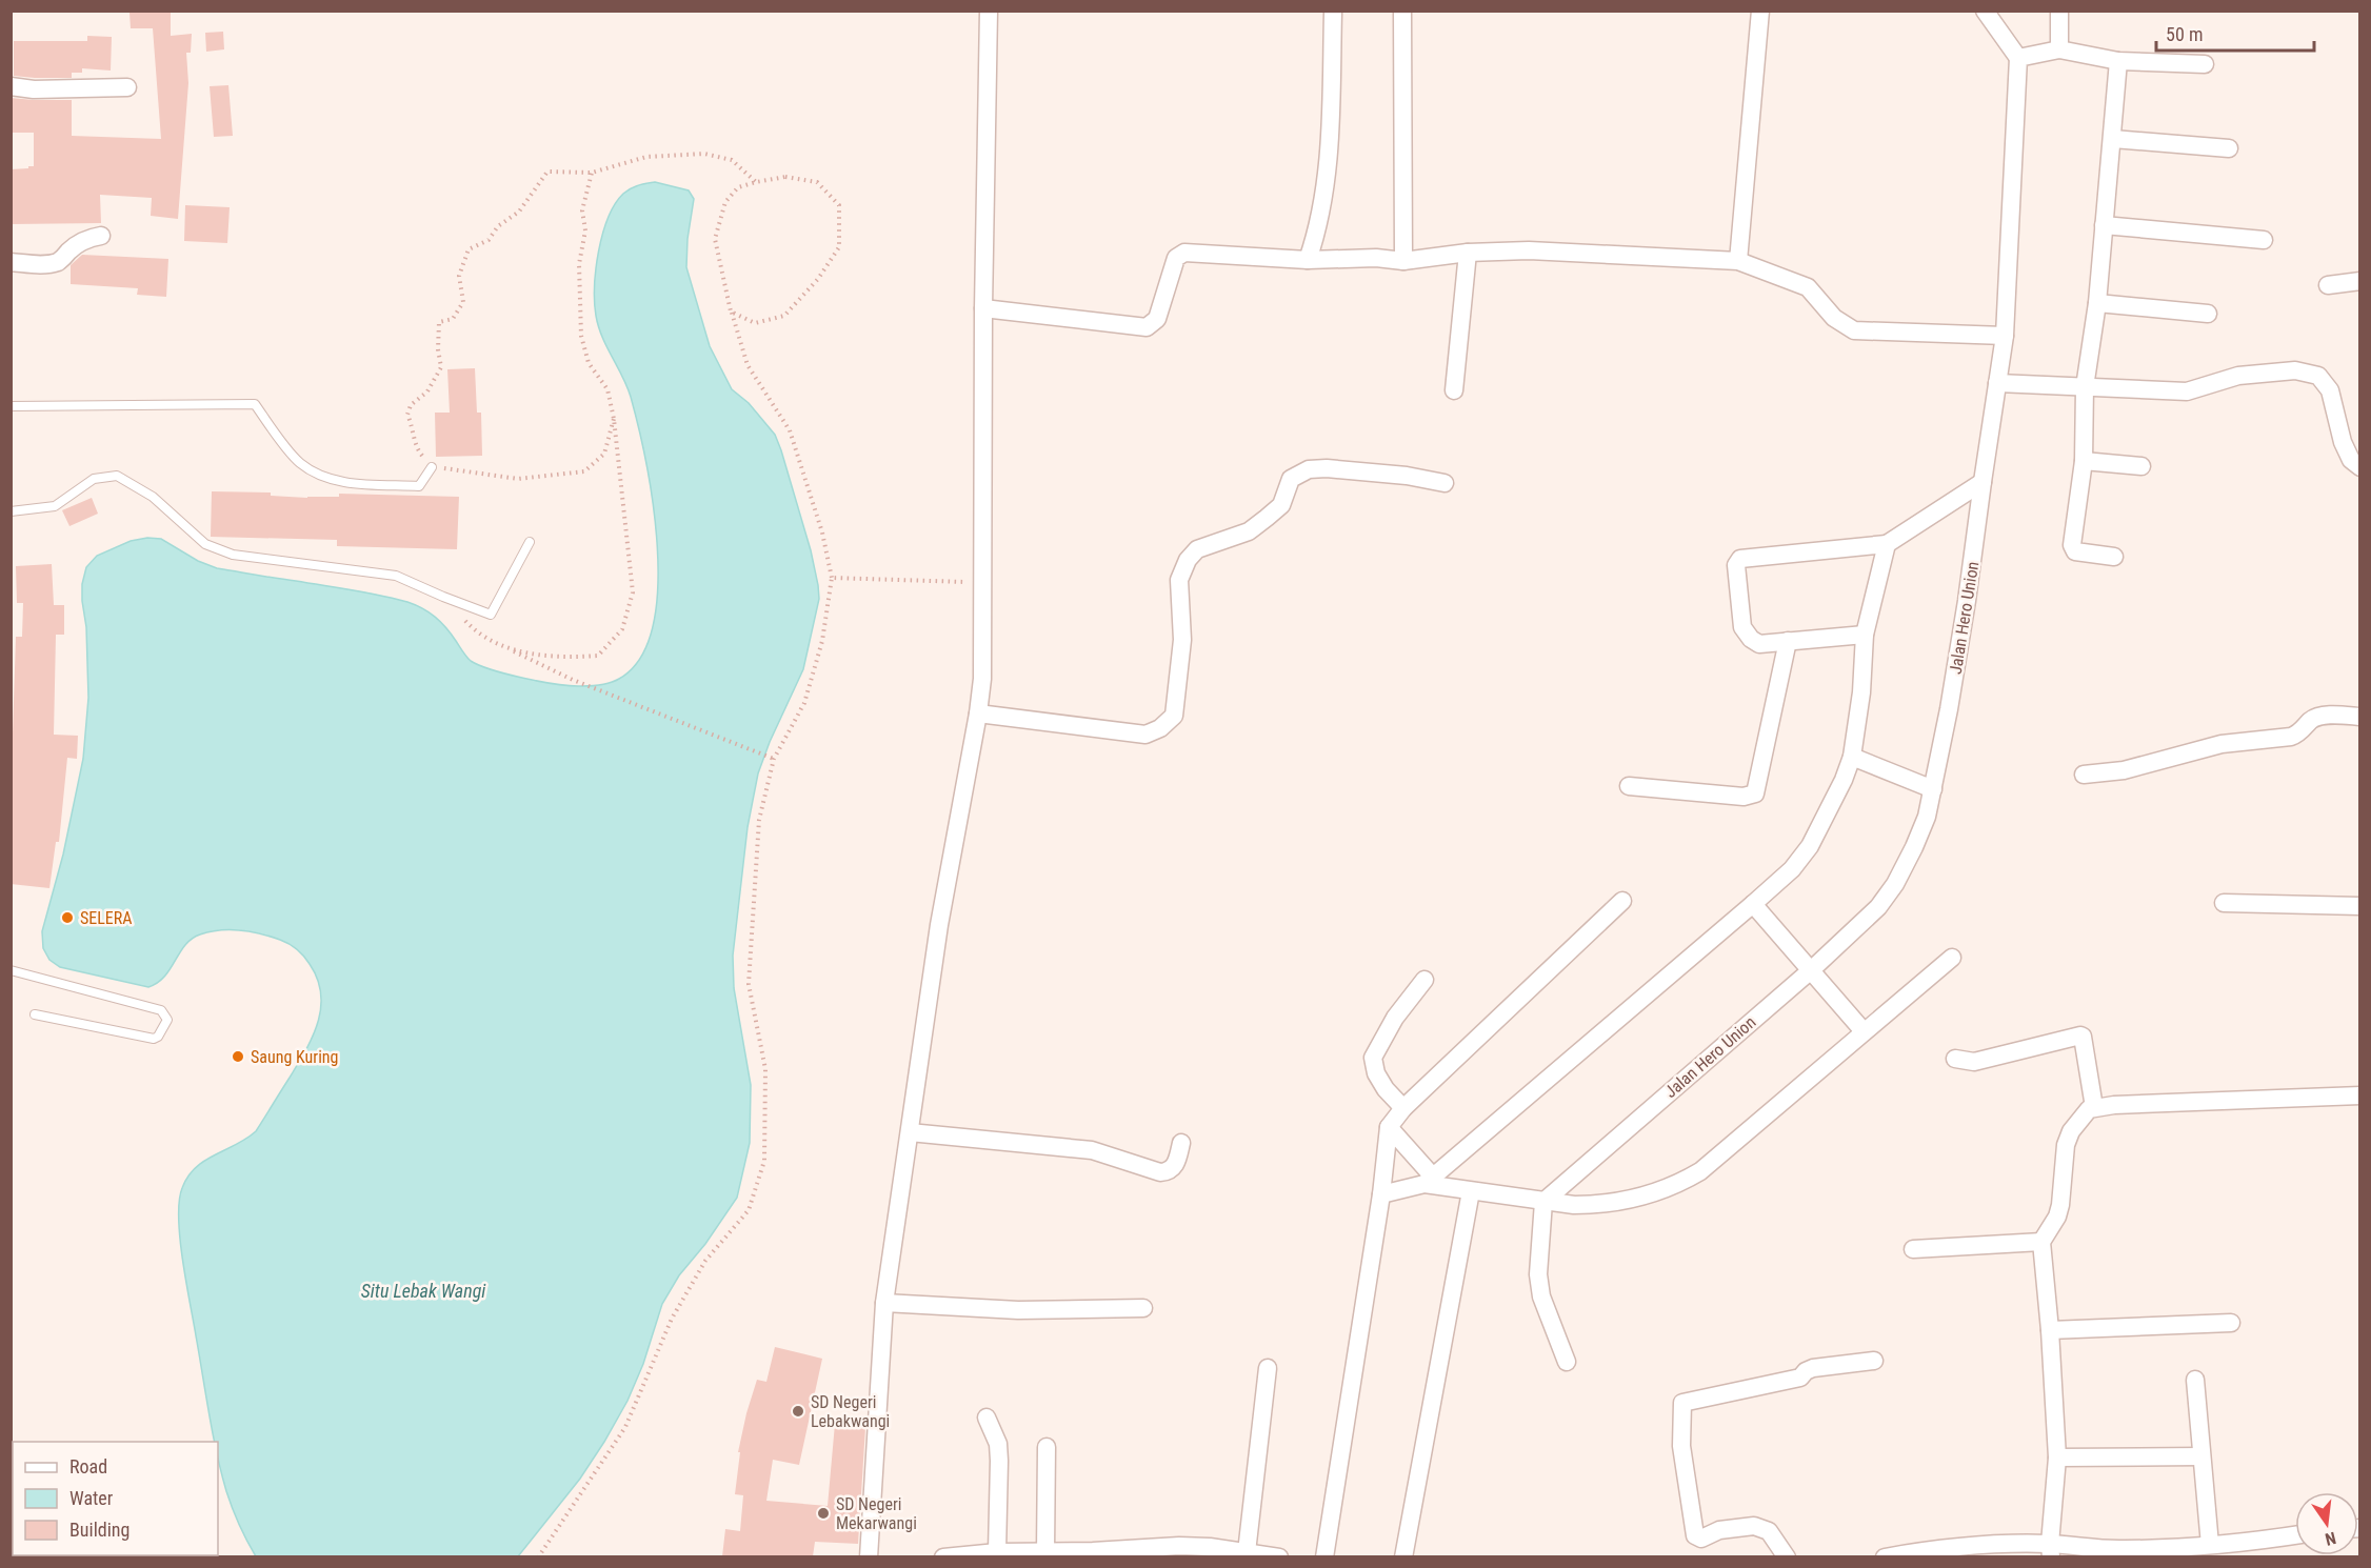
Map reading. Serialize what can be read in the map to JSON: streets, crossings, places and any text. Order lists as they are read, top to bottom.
{
  "streets": {
    "street": ["Jalan Hero Union"]
  },
  "water": ["Situ Lebak Wangi"],
  "places": [
    "SELERA",
    "Saung Kuring",
    "SD Negeri Lebakwangi",
    "SD Negeri Mekarwangi"
  ],
  "legend": ["Road", "Water", "Building"],
  "scale_bar": "50 m",
  "north": "bottom"
}
